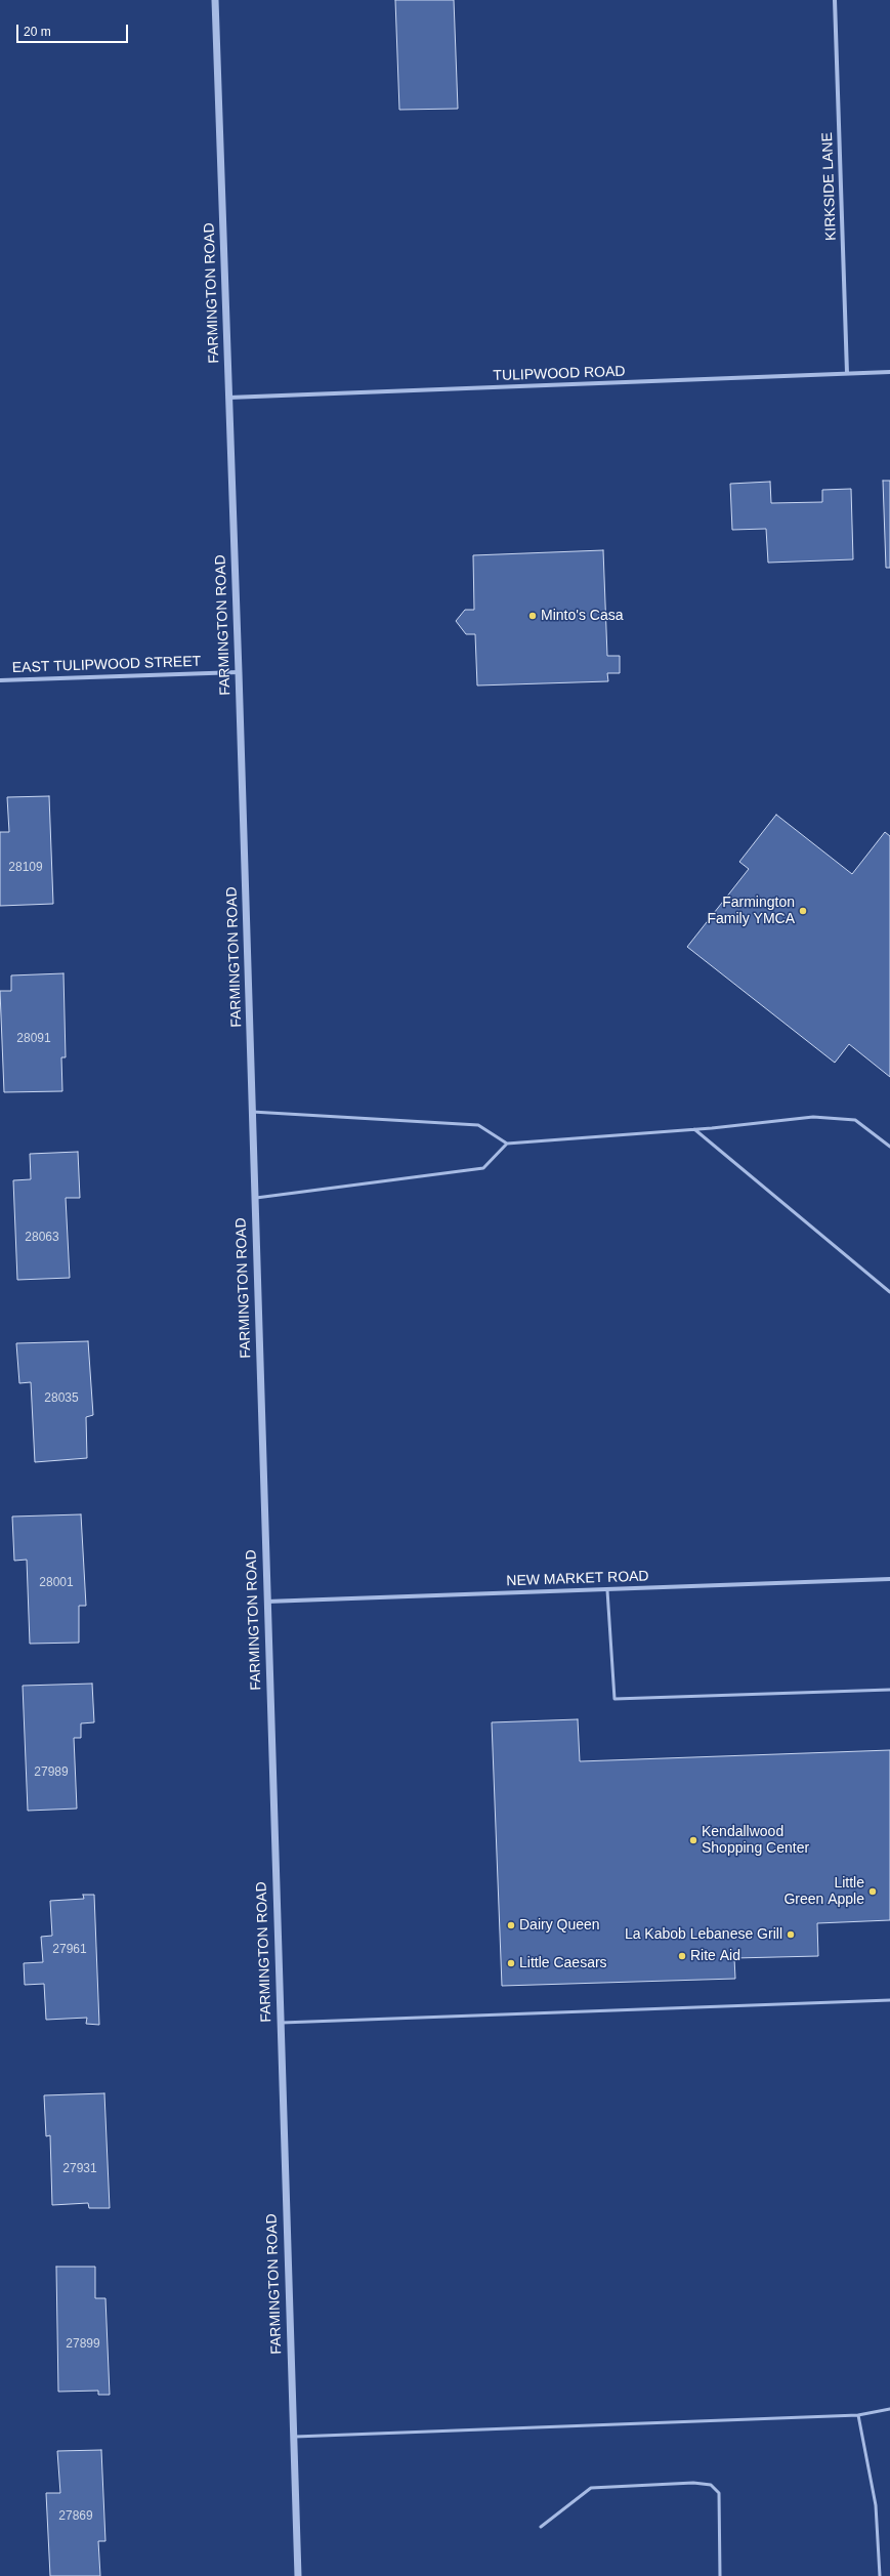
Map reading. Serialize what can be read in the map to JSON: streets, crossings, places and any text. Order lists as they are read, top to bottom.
{
  "streets": {
    "street": [
      "KIRKSIDE LANE",
      "FARMINGTON ROAD",
      "TULIPWOOD ROAD",
      "EAST TULIPWOOD STREET",
      "NEW MARKET ROAD"
    ]
  },
  "crossings": [
    ["KIRKSIDE LANE", "TULIPWOOD ROAD"],
    ["FARMINGTON ROAD", "TULIPWOOD ROAD"],
    ["FARMINGTON ROAD", "EAST TULIPWOOD STREET"],
    ["FARMINGTON ROAD", "NEW MARKET ROAD"]
  ],
  "places": [
    "Minto's Casa",
    "Farmington Family YMCA",
    "Kendallwood Shopping Center",
    "Little Green Apple",
    "Dairy Queen",
    "La Kabob Lebanese Grill",
    "Rite Aid",
    "Little Caesars"
  ],
  "house_numbers": [
    "28109",
    "28091",
    "28063",
    "28035",
    "28001",
    "27989",
    "27961",
    "27931",
    "27899",
    "27869"
  ],
  "scale_bar": "20 m"
}
